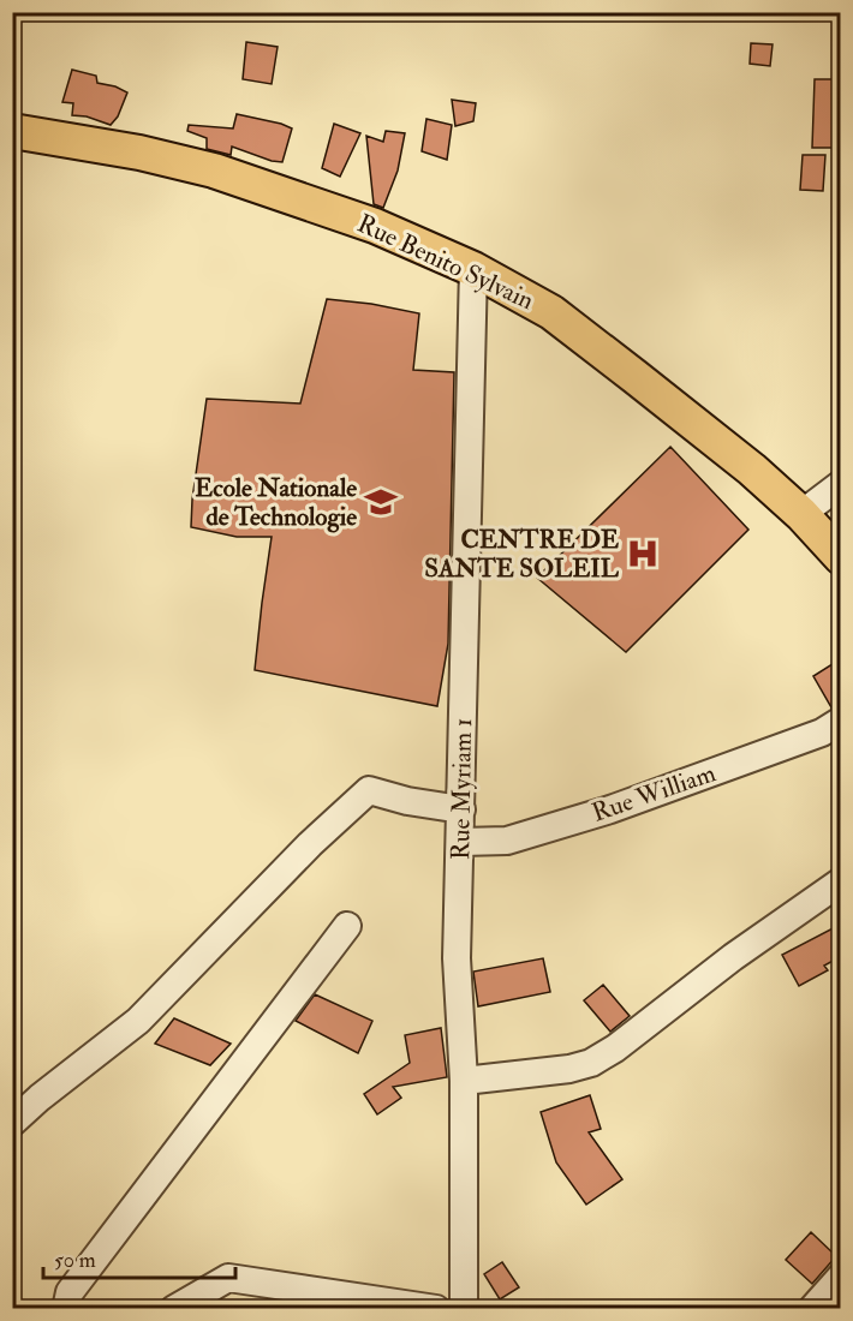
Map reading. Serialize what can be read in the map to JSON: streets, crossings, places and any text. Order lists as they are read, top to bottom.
{
  "streets": {
    "main road": ["Rue Benito Sylvain"],
    "street": ["Rue Myriam 1", "Rue William"]
  },
  "crossings": [
    ["Rue Benito Sylvain", "Rue Myriam 1"],
    ["Rue Myriam 1", "Rue William"]
  ],
  "places": {
    "school or university": ["Ecole Nationale de Technologie"],
    "hospital": ["CENTRE DE SANTE SOLEIL"]
  },
  "scale_bar": "50 m"
}
